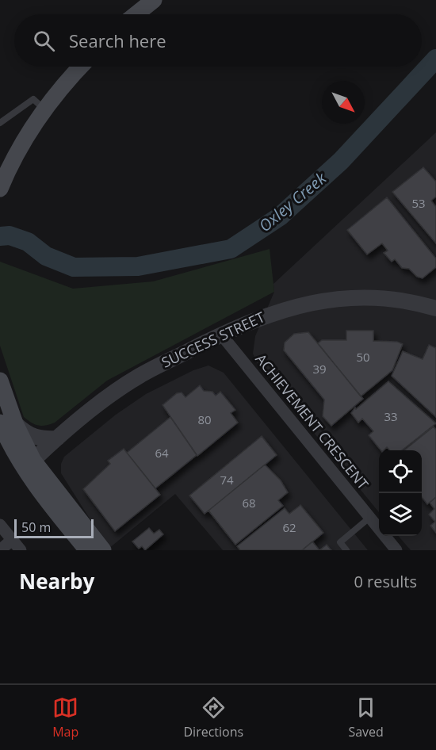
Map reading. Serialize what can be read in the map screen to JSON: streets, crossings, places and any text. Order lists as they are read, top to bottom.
{
  "streets": {
    "street": ["SUCCESS STREET", "ACHIEVEMENT CRESCENT"]
  },
  "crossings": [
    ["SUCCESS STREET", "ACHIEVEMENT CRESCENT"]
  ],
  "water": ["Oxley Creek"],
  "house_numbers": [
    "53",
    "50",
    "39",
    "33",
    "80",
    "64",
    "74",
    "68",
    "62"
  ],
  "scale_bar": "50 m",
  "north": "bottom right",
  "page": {
    "search": "Search here",
    "scale": "50 m",
    "heading": ["Nearby", "0 results"],
    "nav": ["Map", "Directions", "Saved"]
  }
}
